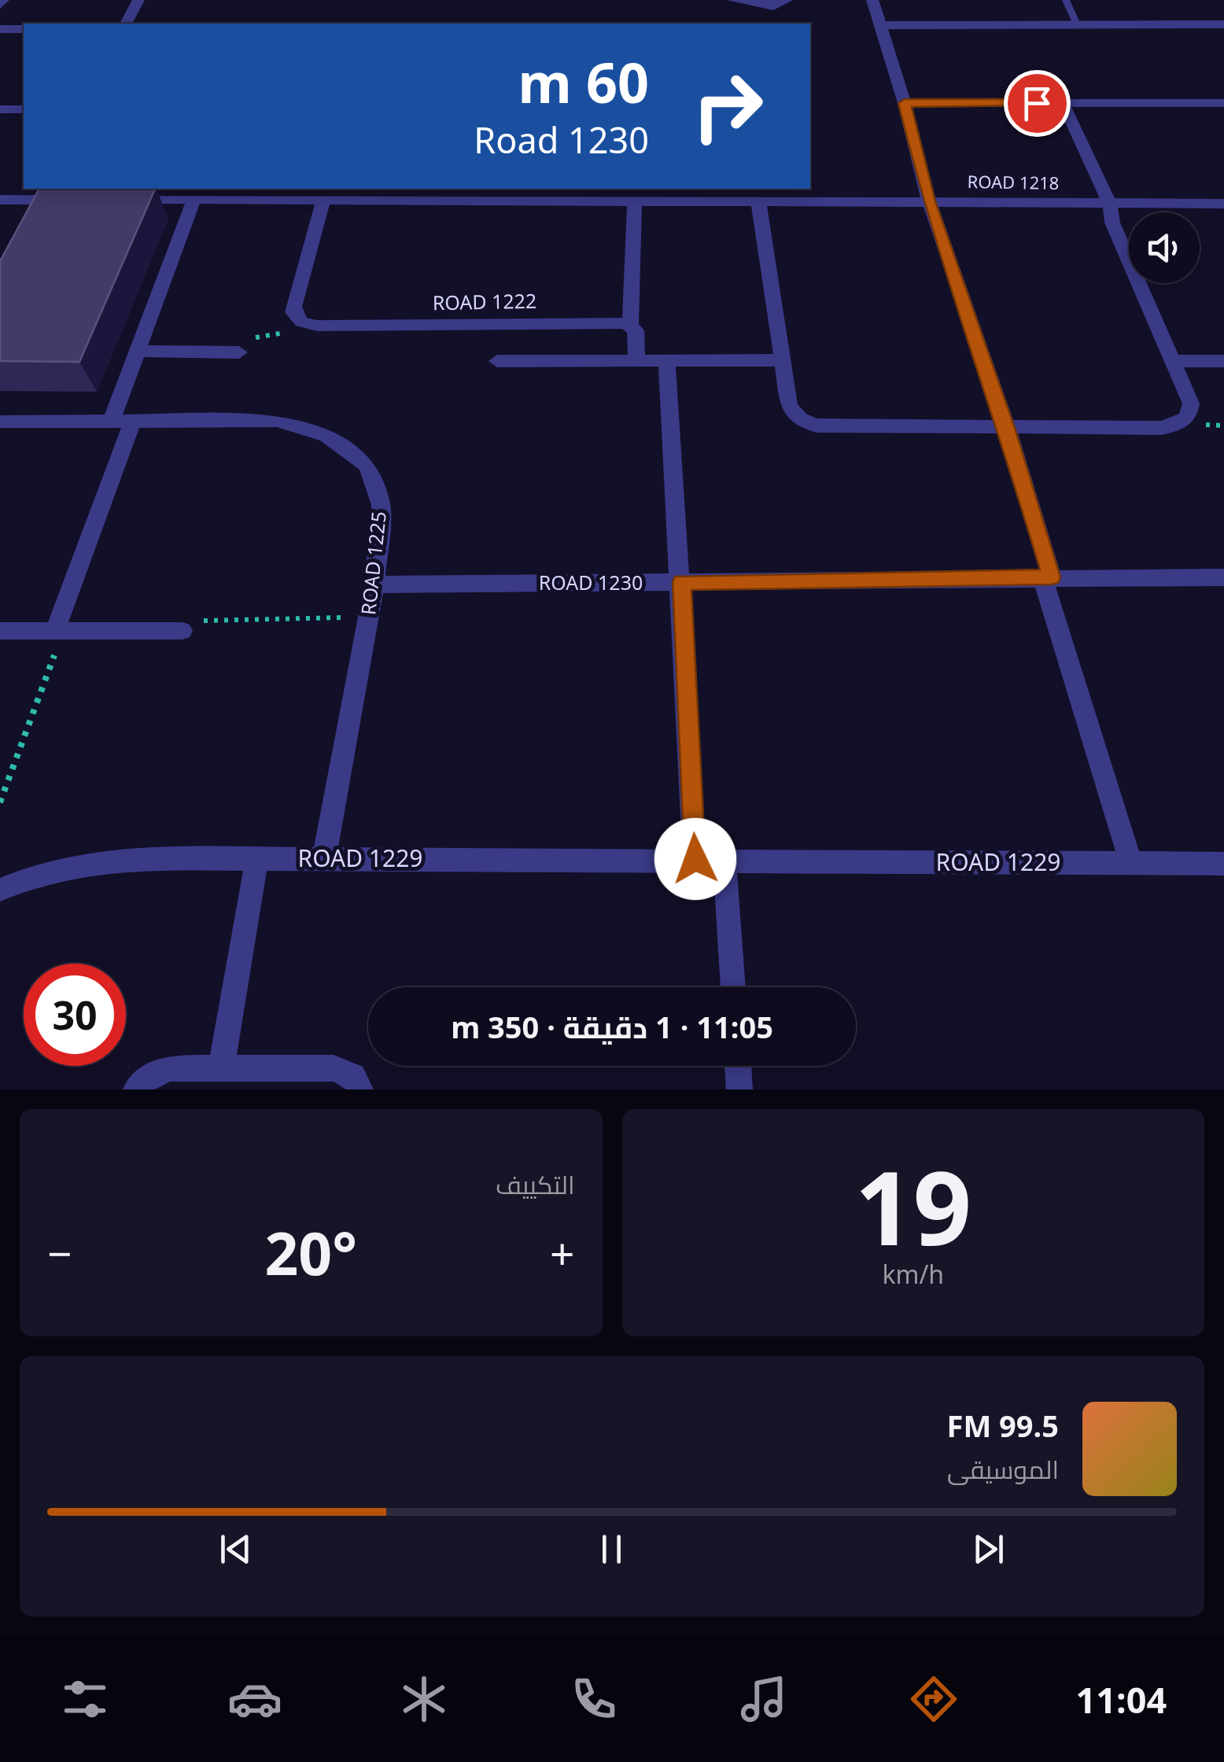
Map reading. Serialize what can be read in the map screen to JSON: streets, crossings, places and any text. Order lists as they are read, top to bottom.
{
  "streets": {
    "street": [
      "ROAD 1218",
      "ROAD 1222",
      "ROAD 1225",
      "ROAD 1230",
      "ROAD 1229"
    ]
  },
  "crossings": [
    ["ROAD 1225", "ROAD 1230"],
    ["ROAD 1225", "ROAD 1229"]
  ],
  "page": {
    "turn": ["60 m", "Road 1230"],
    "limit": "30",
    "trip": "11:05 · 1 دقيقة · 350 m",
    "tile": [
      ["19", "km/h"],
      "التكييف"
    ],
    "heat": ["−", "20°", "+"],
    "song": ["99.5 FM", "الموسيقى"],
    "tabs": "11:04"
  }
}
